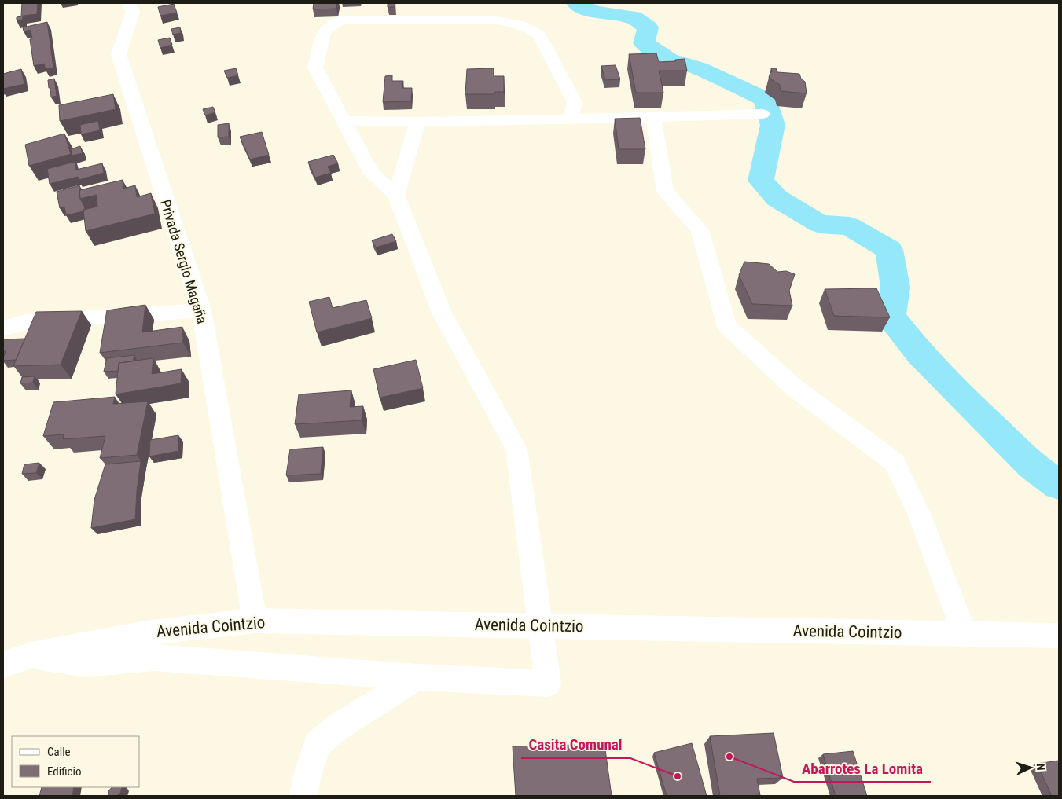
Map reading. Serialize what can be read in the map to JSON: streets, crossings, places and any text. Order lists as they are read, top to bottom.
{
  "streets": {
    "street": ["Privada Sergio Magaña", "Avenida Cointzio"]
  },
  "crossings": [
    ["Privada Sergio Magaña", "Avenida Cointzio"]
  ],
  "places": ["Abarrotes La Lomita", "Casita Comunal"],
  "legend": ["Calle", "Edificio"],
  "north": "right"
}
